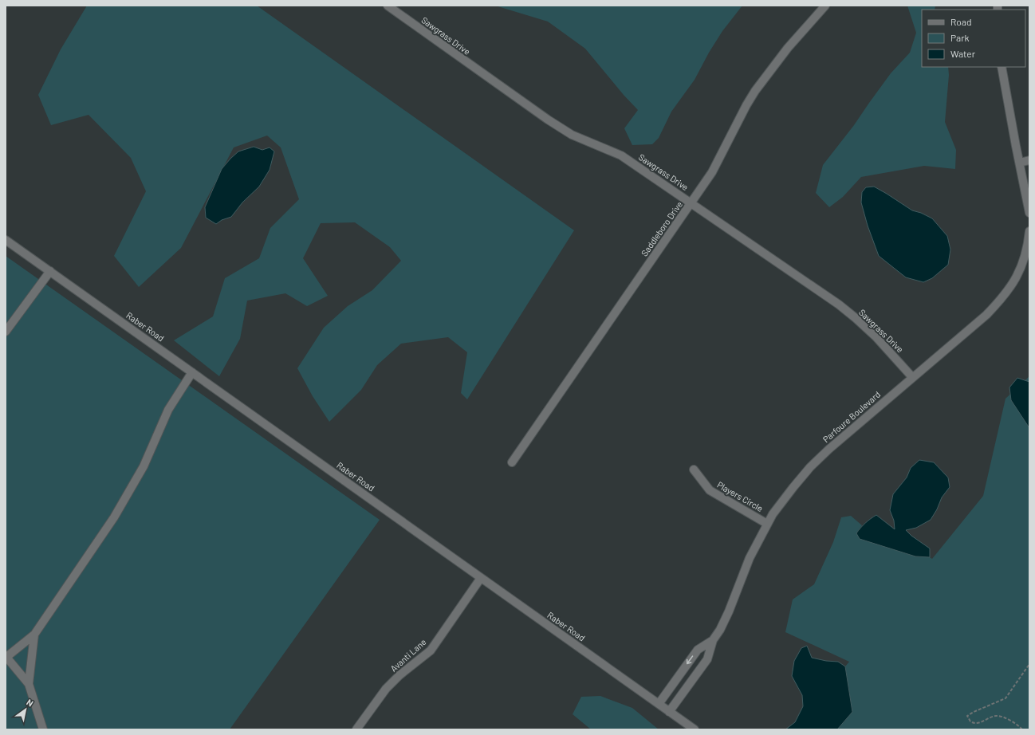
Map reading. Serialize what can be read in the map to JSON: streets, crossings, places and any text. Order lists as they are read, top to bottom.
{
  "streets": {
    "street": [
      "Sawgrass Drive",
      "Saddleboro Drive",
      "Raber Road",
      "Parfoure Boulevard",
      "Players Circle",
      "Avanti Lane"
    ]
  },
  "crossings": [
    ["Sawgrass Drive", "Saddleboro Drive"],
    ["Sawgrass Drive", "Parfoure Boulevard"],
    ["Raber Road", "Parfoure Boulevard"],
    ["Raber Road", "Avanti Lane"],
    ["Parfoure Boulevard", "Players Circle"]
  ],
  "legend": ["Road", "Park", "Water"],
  "north": "top right"
}
